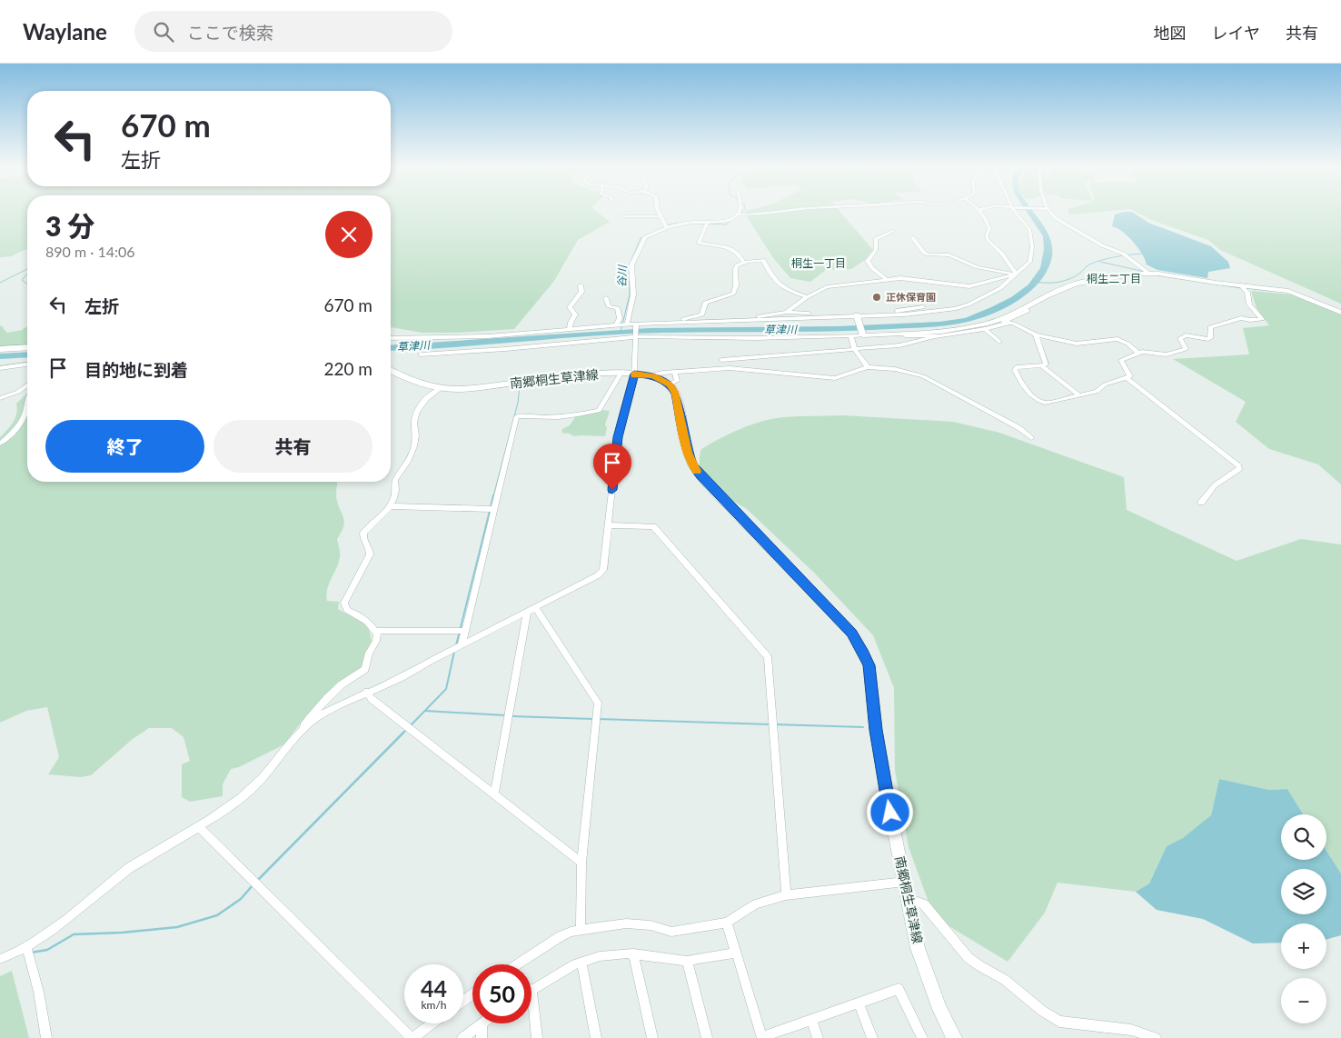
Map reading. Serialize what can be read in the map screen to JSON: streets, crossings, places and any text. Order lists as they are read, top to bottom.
{
  "streets": {
    "main road": ["南郷桐生草津線"]
  },
  "districts": ["桐生一丁目", "桐生二丁目"],
  "water": ["谷川", "草津川"],
  "places": ["正休保育園"],
  "page": {
    "header": "Waylane",
    "search": "ここで検索",
    "nav": ["地図", "レイヤ", "共有"],
    "turn": ["670 m", "左折"],
    "heading": ["3 分", "890 m · 14:06"],
    "list": [
      {
        "name": "左折",
        "value": "670 m"
      },
      {
        "name": "目的地に到着",
        "value": "220 m"
      }
    ],
    "buttons": ["終了", "共有"],
    "map_buttons": ["+", "−"],
    "speed": "44 km/h",
    "limit": "50"
  }
}
